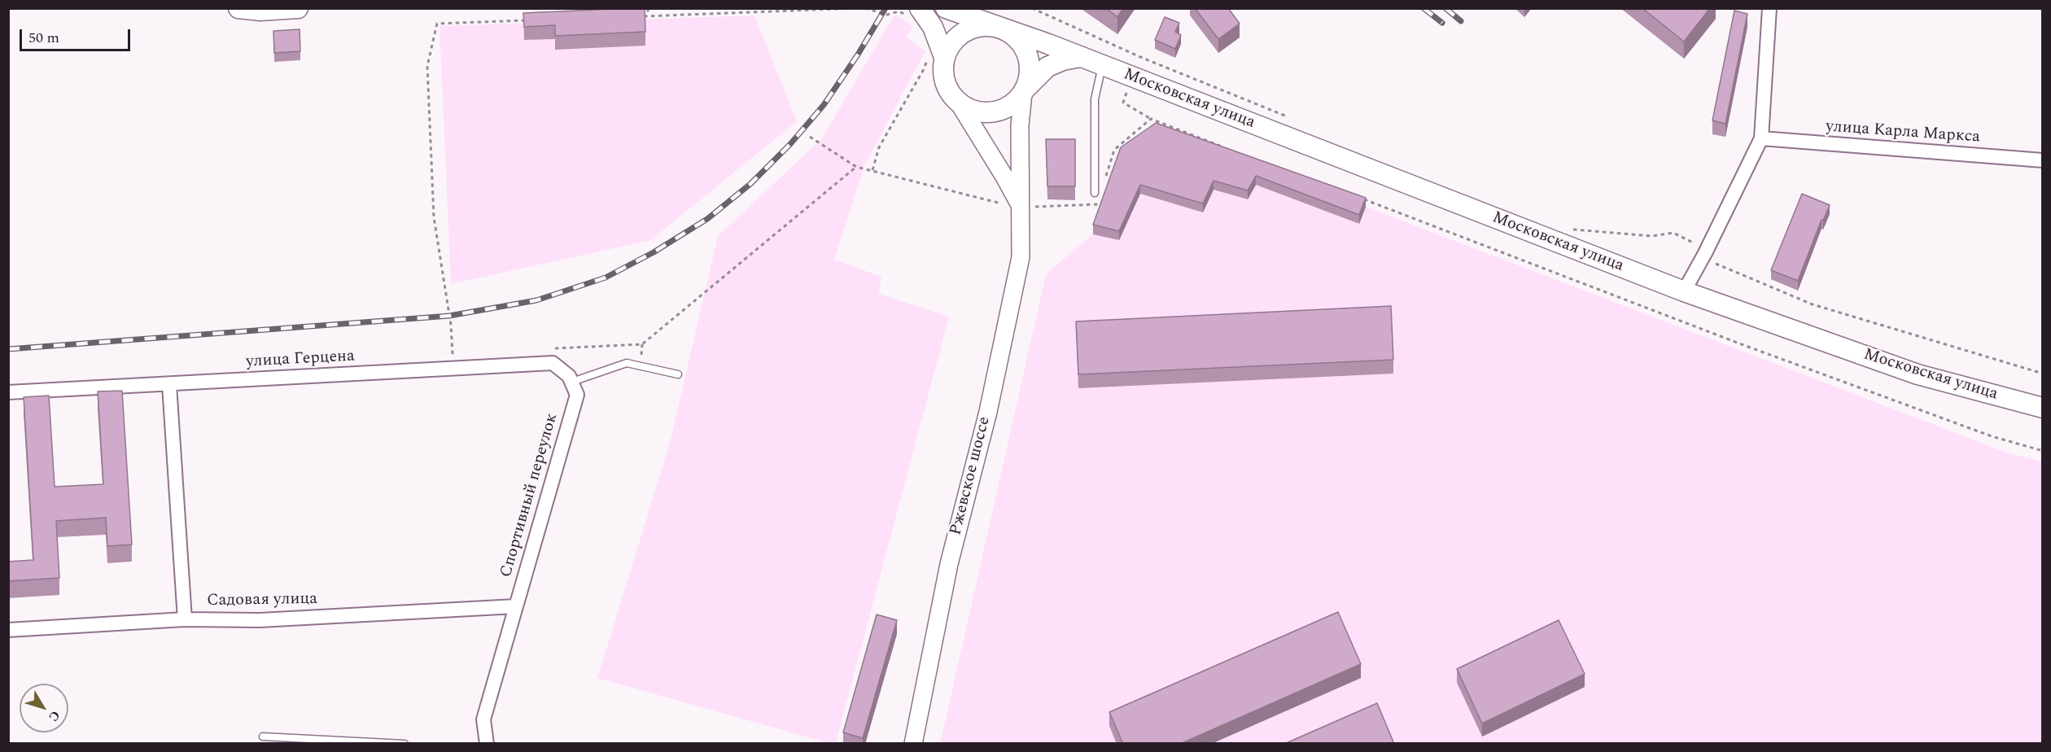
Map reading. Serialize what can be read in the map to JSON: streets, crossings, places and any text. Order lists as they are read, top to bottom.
{
  "streets": {
    "main road": ["Московская улица"],
    "street": [
      "улица Карла Маркса",
      "улица Герцена",
      "Ржевское шоссе",
      "Спортивный переулок",
      "Садовая улица"
    ]
  },
  "crossings": [
    ["Московская улица", "Ржевское шоссе"],
    ["улица Герцена", "Спортивный переулок"],
    ["Спортивный переулок", "Садовая улица"]
  ],
  "scale_bar": "50 m",
  "north": "bottom right"
}
